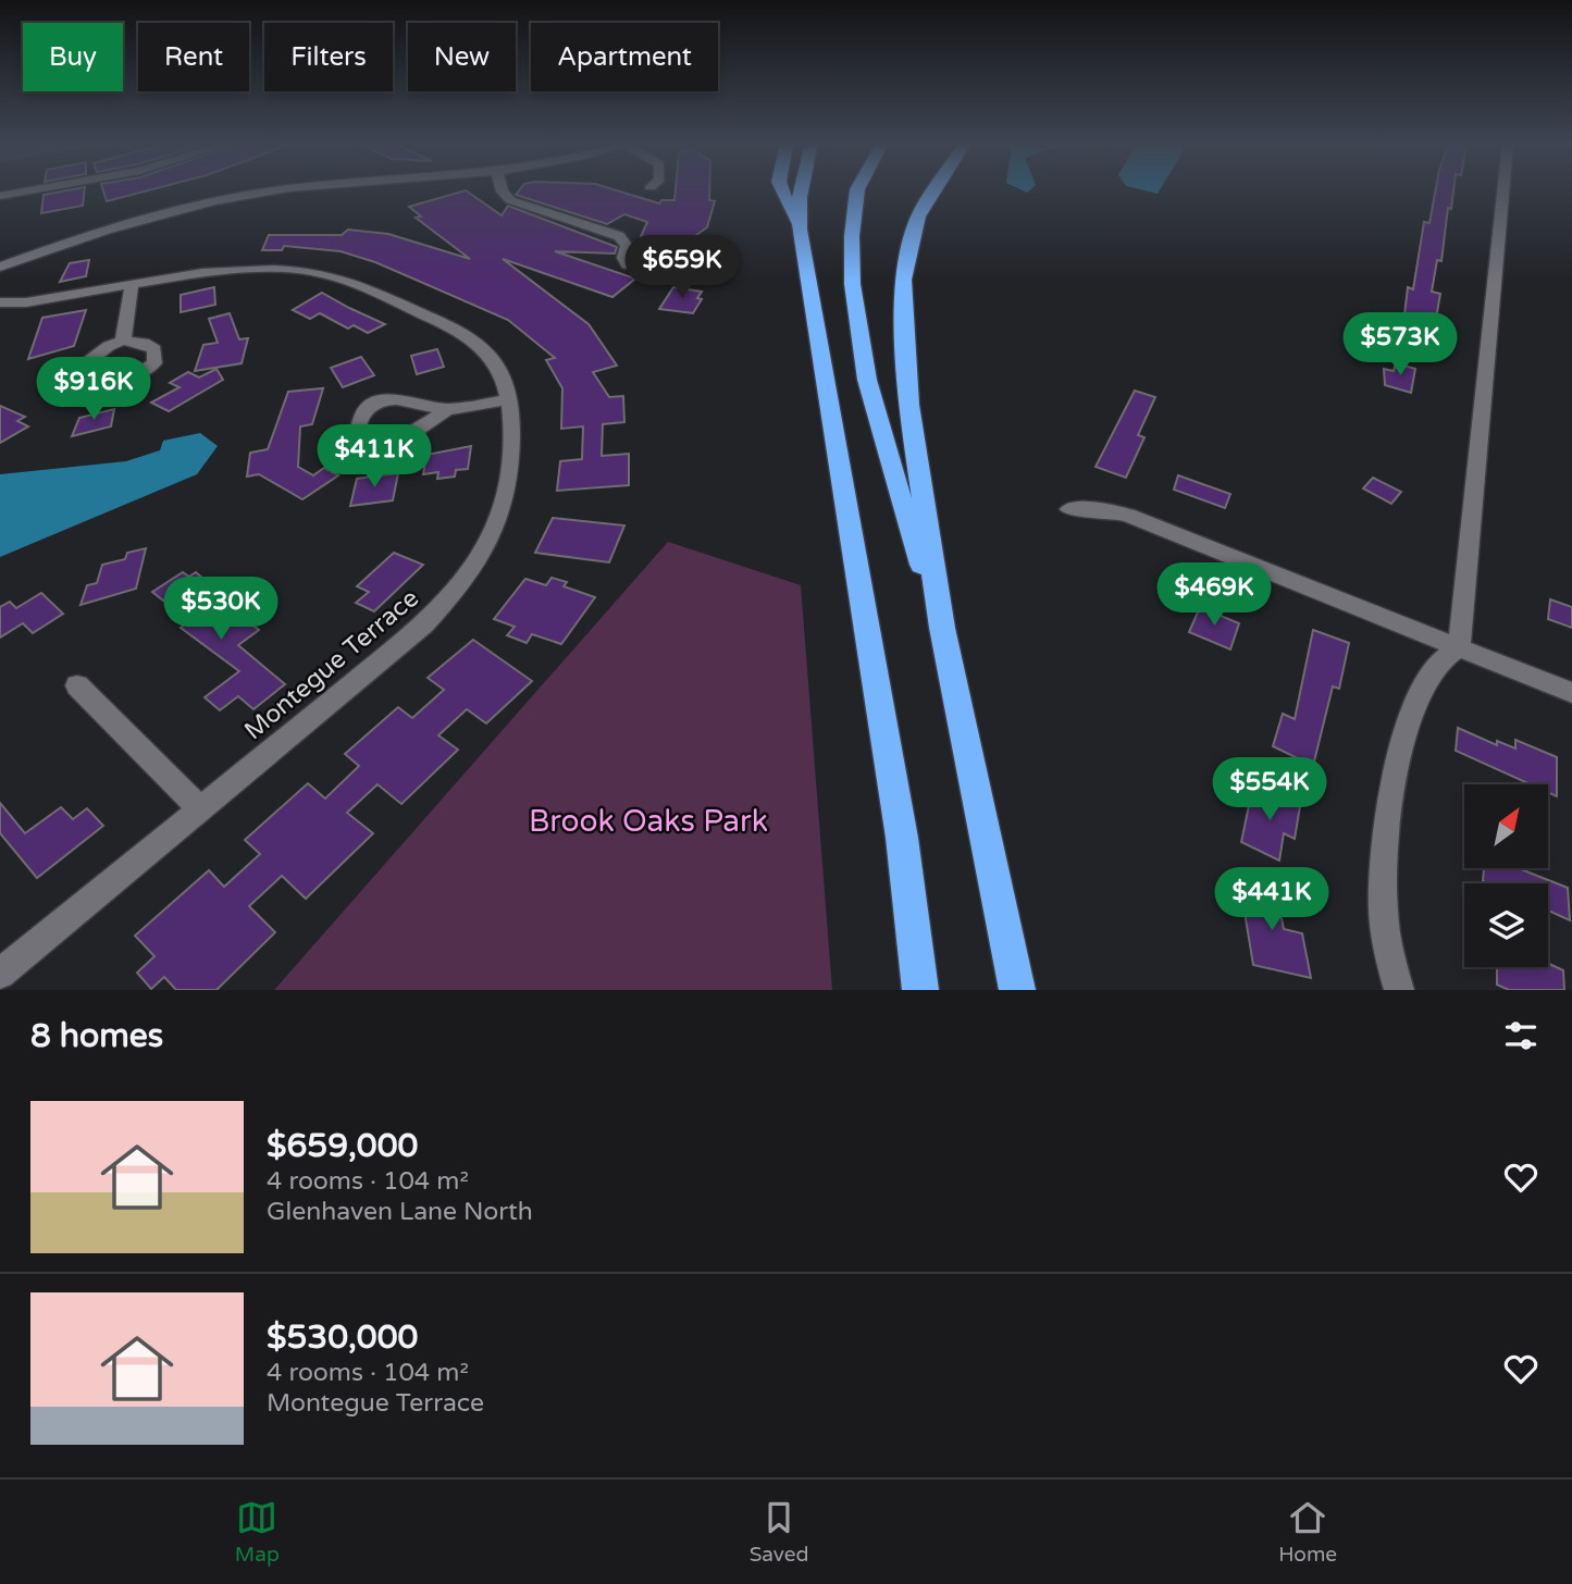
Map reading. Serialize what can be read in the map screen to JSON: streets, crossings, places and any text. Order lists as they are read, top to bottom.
{
  "streets": {
    "street": ["Montegue Terrace"]
  },
  "parks": ["Brook Oaks Park"],
  "north": "top right",
  "page": {
    "chip": [
      "Buy",
      "Rent",
      "Filters",
      "New",
      "Apartment"
    ],
    "price": [
      "$659K",
      "$573K",
      "$916K",
      "$411K",
      "$469K",
      "$530K",
      "$554K",
      "$441K"
    ],
    "heading": "8 homes",
    "list": [
      {
        "name": "$659,000",
        "note": "4 rooms · 104 m² · Glenhaven Lane North"
      },
      {
        "name": "$530,000",
        "note": "4 rooms · 104 m² · Montegue Terrace"
      }
    ],
    "tabs": ["Map", "Saved", "Home"]
  }
}
